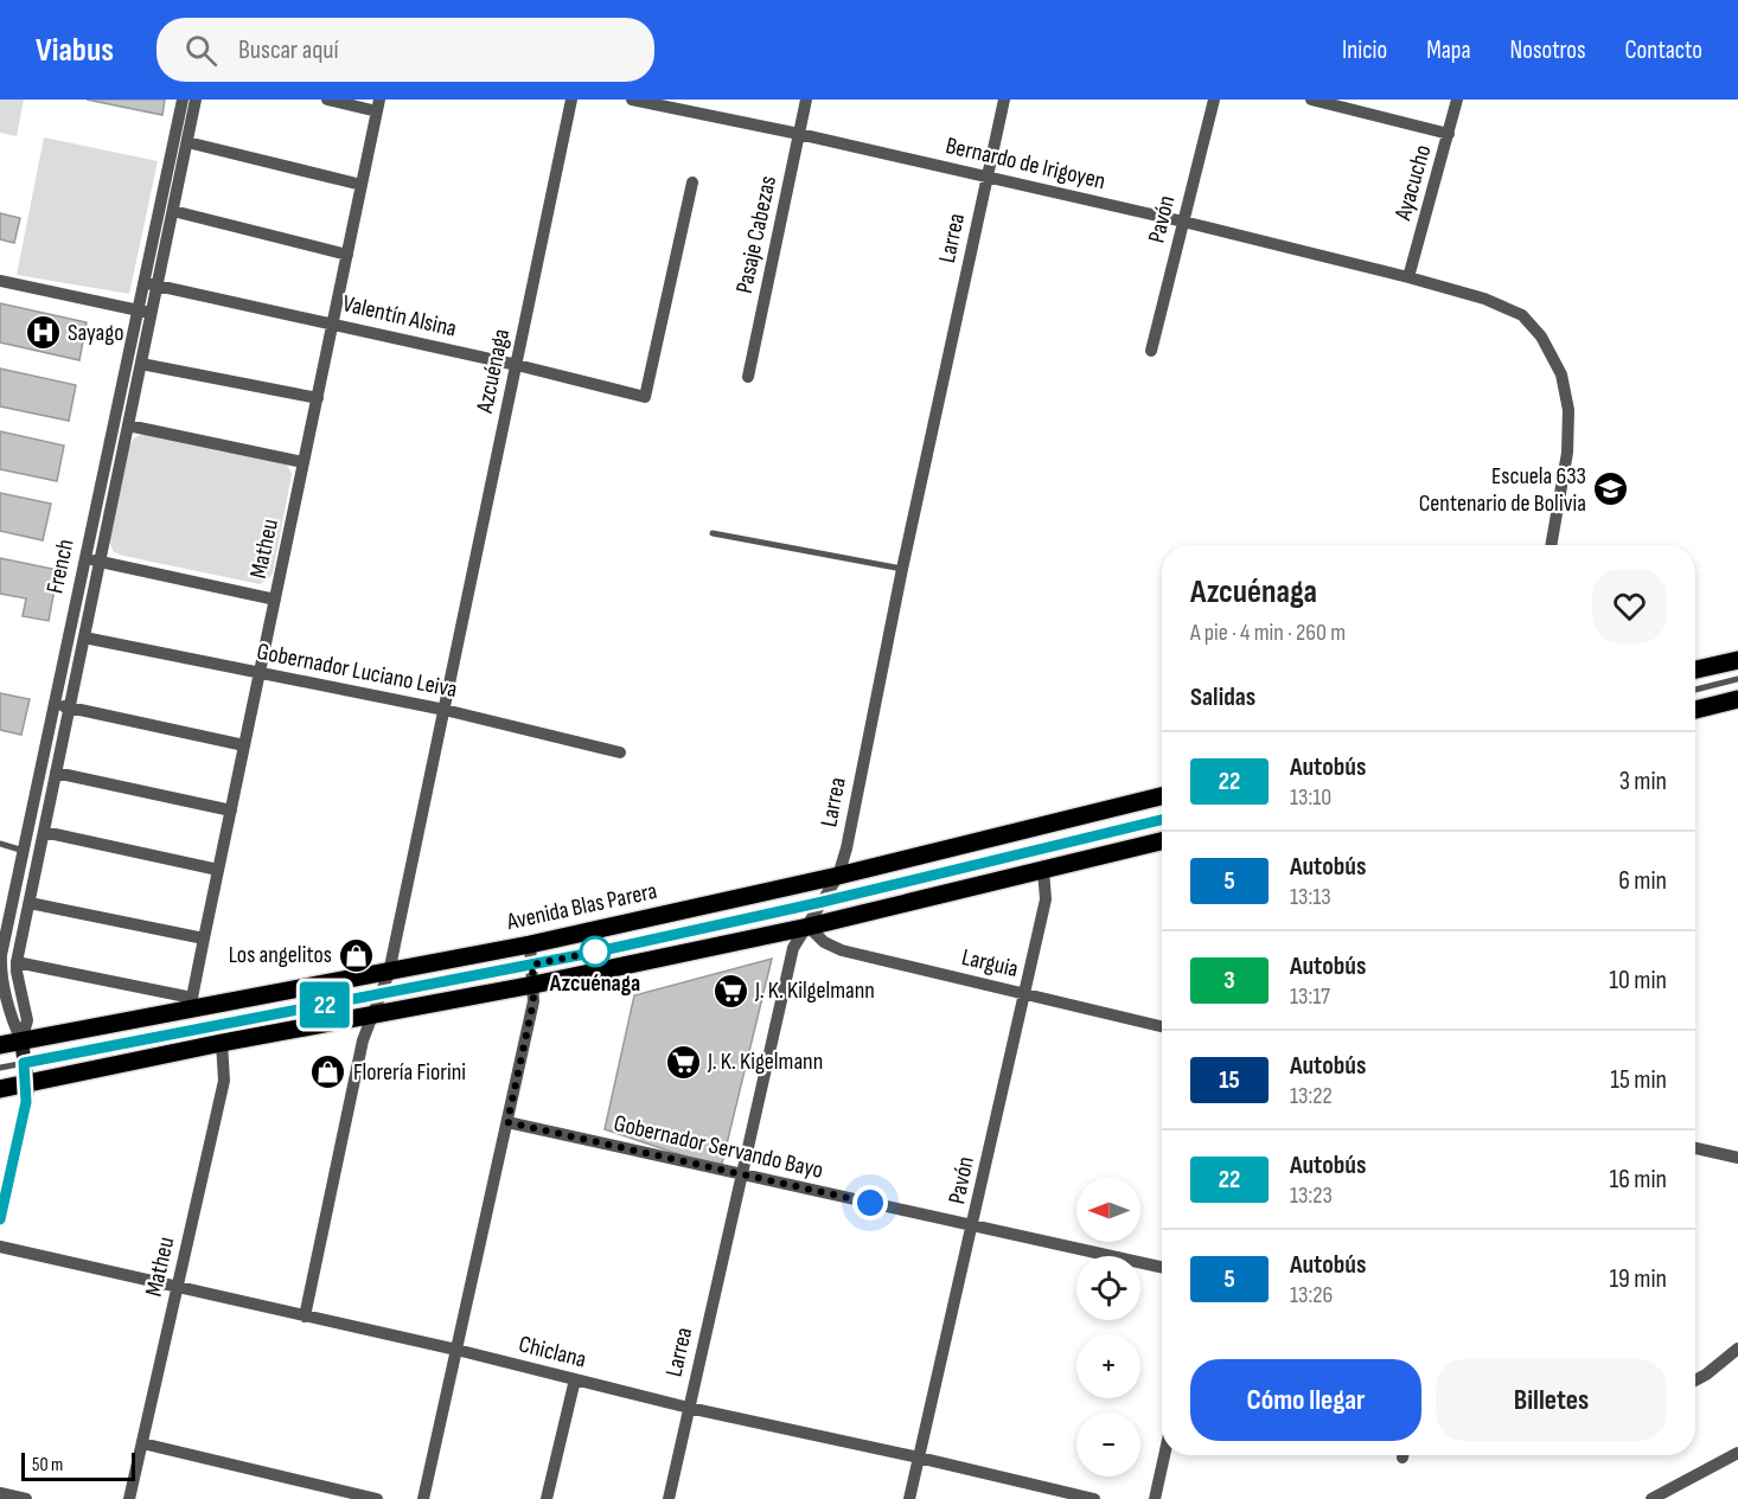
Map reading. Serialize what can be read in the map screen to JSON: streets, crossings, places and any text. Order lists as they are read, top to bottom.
{
  "streets": {
    "main road": ["Avenida Blas Parera"],
    "street": [
      "Bernardo de Irigoyen",
      "Ayacucho",
      "Pavón",
      "Pasaje Cabezas",
      "Larrea",
      "Valentín Alsina",
      "Azcuénaga",
      "Matheu",
      "French",
      "Gobernador Luciano Leiva",
      "Larguia",
      "Gobernador Servando Bayo",
      "Chiclana"
    ]
  },
  "crossings": [
    ["Bernardo de Irigoyen", "Ayacucho"],
    ["Bernardo de Irigoyen", "Pavón"],
    ["Bernardo de Irigoyen", "Pasaje Cabezas"],
    ["Bernardo de Irigoyen", "Larrea"],
    ["Pavón", "Larguia"],
    ["Pavón", "Gobernador Servando Bayo"],
    ["Pavón", "Chiclana"],
    ["Larrea", "Avenida Blas Parera"],
    ["Larrea", "Larguia"],
    ["Larrea", "Gobernador Servando Bayo"],
    ["Larrea", "Chiclana"],
    ["Valentín Alsina", "Azcuénaga"],
    ["Valentín Alsina", "Matheu"],
    ["Valentín Alsina", "French"],
    ["Azcuénaga", "Gobernador Luciano Leiva"],
    ["Azcuénaga", "Avenida Blas Parera"],
    ["Azcuénaga", "Chiclana"],
    ["Matheu", "Gobernador Luciano Leiva"],
    ["Matheu", "Avenida Blas Parera"],
    ["Matheu", "Chiclana"],
    ["French", "Gobernador Luciano Leiva"],
    ["French", "Avenida Blas Parera"]
  ],
  "places": {
    "hospital": ["Sayago"],
    "school or university": ["Escuela 633 Centenario de Bolivia"],
    "other": ["Azcuénaga"],
    "shop": ["Los angelitos", "Florería Fiorini"],
    "supermarket": ["J. K. Kilgelmann", "J. K. Kigelmann"]
  },
  "lines": ["bus line 22"],
  "scale_bar": "50 m",
  "north": "left",
  "page": {
    "header": "Viabus",
    "search": "Buscar aquí",
    "nav": [
      "Inicio",
      "Mapa",
      "Nosotros",
      "Contacto"
    ],
    "on_map": "22",
    "heading": [
      ["Azcuénaga", "A pie · 4 min · 260 m"],
      "Salidas"
    ],
    "list": [
      {
        "mark": "22",
        "name": "Autobús",
        "note": "13:10",
        "value": "3 min"
      },
      {
        "mark": "5",
        "name": "Autobús",
        "note": "13:13",
        "value": "6 min"
      },
      {
        "mark": "3",
        "name": "Autobús",
        "note": "13:17",
        "value": "10 min"
      },
      {
        "mark": "15",
        "name": "Autobús",
        "note": "13:22",
        "value": "15 min"
      },
      {
        "mark": "22",
        "name": "Autobús",
        "note": "13:23",
        "value": "16 min"
      },
      {
        "mark": "5",
        "name": "Autobús",
        "note": "13:26",
        "value": "19 min"
      }
    ],
    "map_buttons": ["+", "−"],
    "buttons": ["Cómo llegar", "Billetes"],
    "scale": "50 m"
  }
}
